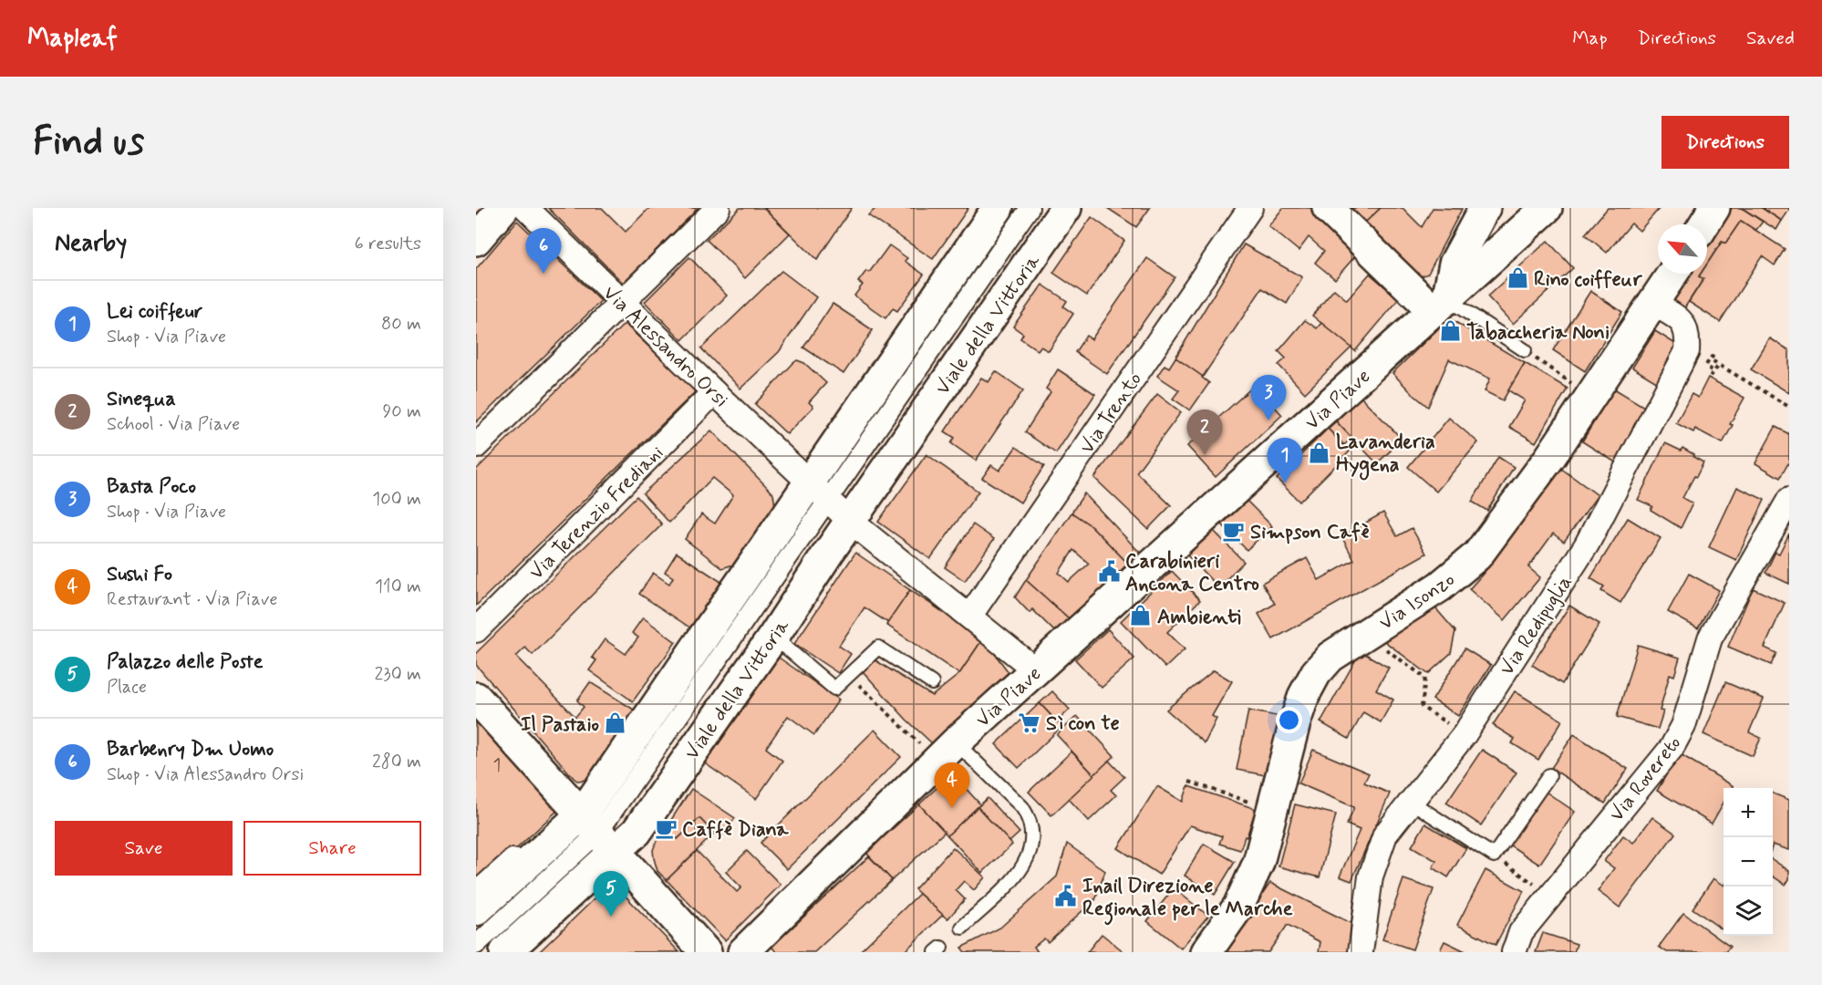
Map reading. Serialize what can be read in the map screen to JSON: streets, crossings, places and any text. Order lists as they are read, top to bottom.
{
  "streets": {
    "street": [
      "Viale della Vittoria",
      "Via Alessandro Orsi",
      "Via Piave",
      "Via Trento",
      "Via Terenzio Frediani",
      "Via Isonzo",
      "Via Redipuglia",
      "Via Rovereto"
    ]
  },
  "crossings": [
    ["Viale della Vittoria", "Via Alessandro Orsi"],
    ["Via Alessandro Orsi", "Via Terenzio Frediani"]
  ],
  "places": {
    "shop": [
      "Rino coiffeur",
      "Tabaccheria Noni",
      "Lavanderia Hygena",
      "Ambienti",
      "Il Pastaio"
    ],
    "cafe": ["Simpson Cafè", "Caffè Diana"],
    "public building": ["Carabinieri Ancona Centro", "Inail Direzione Regionale per le Marche"],
    "supermarket": ["Sì con te"]
  },
  "house_numbers": ["1"],
  "north": "top left",
  "page": {
    "header": "Mapleaf",
    "nav": ["Map", "Directions", "Saved"],
    "buttons": [
      "Directions",
      ["Save", "Share"]
    ],
    "title": "Find us",
    "heading": ["Nearby", "6 results"],
    "pins": [
      "6",
      "3",
      "2",
      "1",
      "4",
      "5"
    ],
    "list": [
      {
        "mark": "1",
        "name": "Lei coiffeur",
        "note": "Shop · Via Piave",
        "value": "80 m"
      },
      {
        "mark": "2",
        "name": "Sinequa",
        "note": "School · Via Piave",
        "value": "90 m"
      },
      {
        "mark": "3",
        "name": "Basta Poco",
        "note": "Shop · Via Piave",
        "value": "100 m"
      },
      {
        "mark": "4",
        "name": "Sushi Fo",
        "note": "Restaurant · Via Piave",
        "value": "110 m"
      },
      {
        "mark": "5",
        "name": "Palazzo delle Poste",
        "note": "Place",
        "value": "230 m"
      },
      {
        "mark": "6",
        "name": "Barbenry Dm Uomo",
        "note": "Shop · Via Alessandro Orsi",
        "value": "280 m"
      }
    ],
    "map_buttons": ["+", "−"]
  }
}
